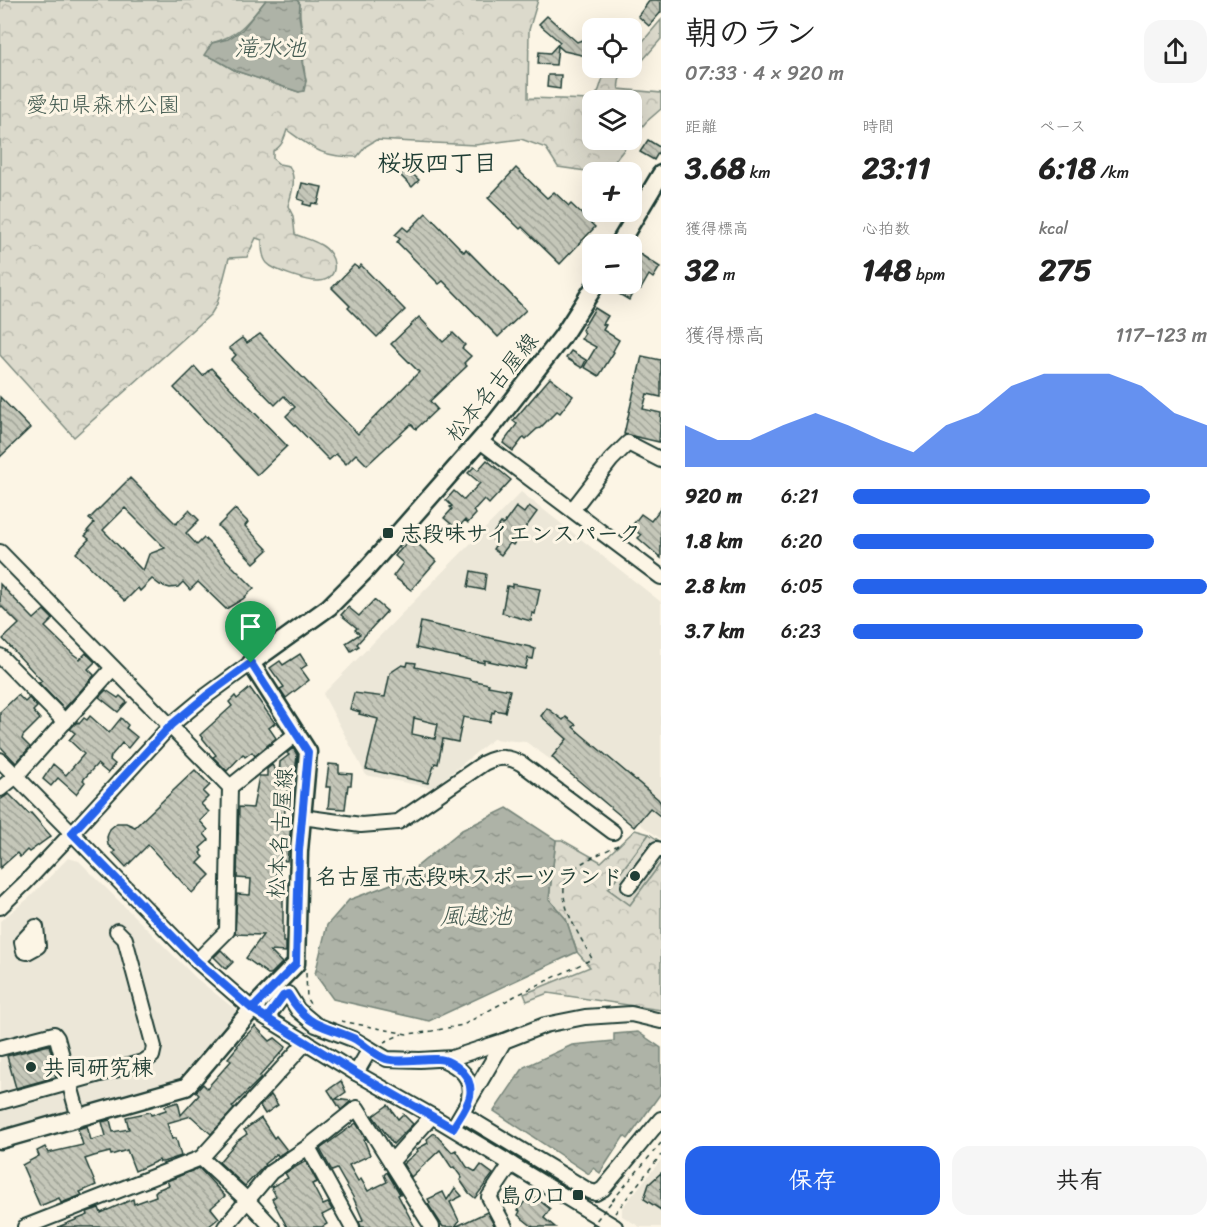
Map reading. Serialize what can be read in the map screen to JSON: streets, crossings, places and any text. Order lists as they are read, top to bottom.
{
  "streets": {
    "main road": ["松本名古屋線"]
  },
  "districts": ["桜坂四丁目"],
  "water": ["滝水池", "風越池"],
  "parks": ["愛知県森林公園"],
  "places": {
    "transit": ["志段味サイエンスパーク", "島の口"],
    "other": ["名古屋市志段味スポーツランド", "共同研究棟"]
  },
  "page": {
    "heading": ["朝のラン", "07:33 · 4 × 920 m"],
    "map_buttons": ["+", "−"],
    "stats": [
      ["距離", "3.68 km"],
      ["時間", "23:11"],
      ["ペース", "6:18 /km"],
      ["獲得標高", "32 m"],
      ["心拍数", "148 bpm"],
      ["kcal", "275"]
    ],
    "chart": ["獲得標高", "117–123 m"],
    "list": [
      {
        "name": "920 m",
        "note": "6:21"
      },
      {
        "name": "1.8 km",
        "note": "6:20"
      },
      {
        "name": "2.8 km",
        "note": "6:05"
      },
      {
        "name": "3.7 km",
        "note": "6:23"
      }
    ],
    "buttons": ["保存", "共有"]
  }
}
